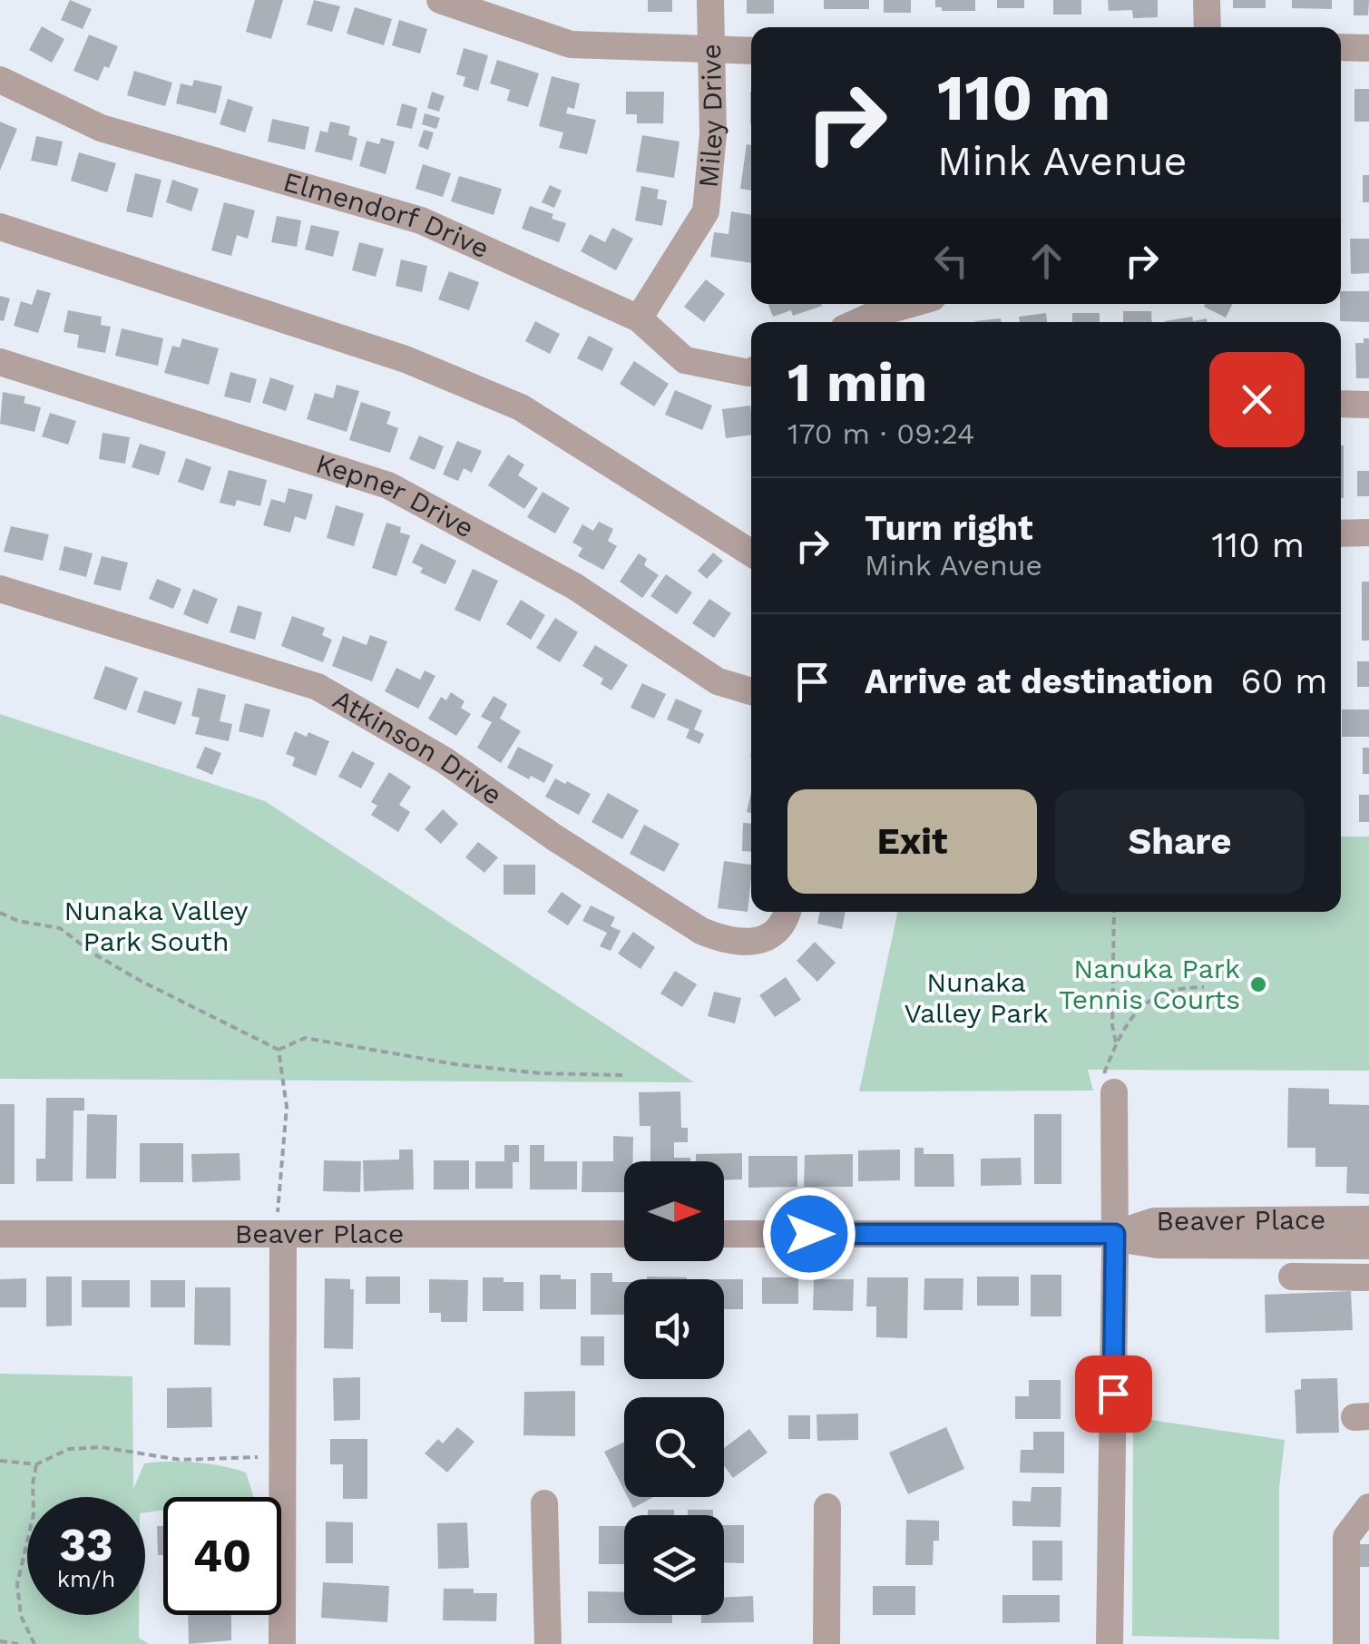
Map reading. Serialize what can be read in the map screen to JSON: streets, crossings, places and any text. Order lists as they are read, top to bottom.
{
  "streets": {
    "street": [
      "Miley Drive",
      "Elmendorf Drive",
      "Kepner Drive",
      "Atkinson Drive",
      "Beaver Place"
    ]
  },
  "crossings": [
    ["Miley Drive", "Elmendorf Drive"]
  ],
  "parks": ["Nunaka Valley Park South", "Nunaka Valley Park"],
  "places": ["Nanuka Park Tennis Courts"],
  "north": "right",
  "page": {
    "turn": ["110 m", "Mink Avenue"],
    "heading": ["1 min", "170 m · 09:24"],
    "list": [
      {
        "name": "Turn right",
        "note": "Mink Avenue",
        "value": "110 m"
      },
      {
        "name": "Arrive at destination",
        "value": "60 m"
      }
    ],
    "buttons": ["Exit", "Share"],
    "speed": "33 km/h",
    "limit": "40"
  }
}
